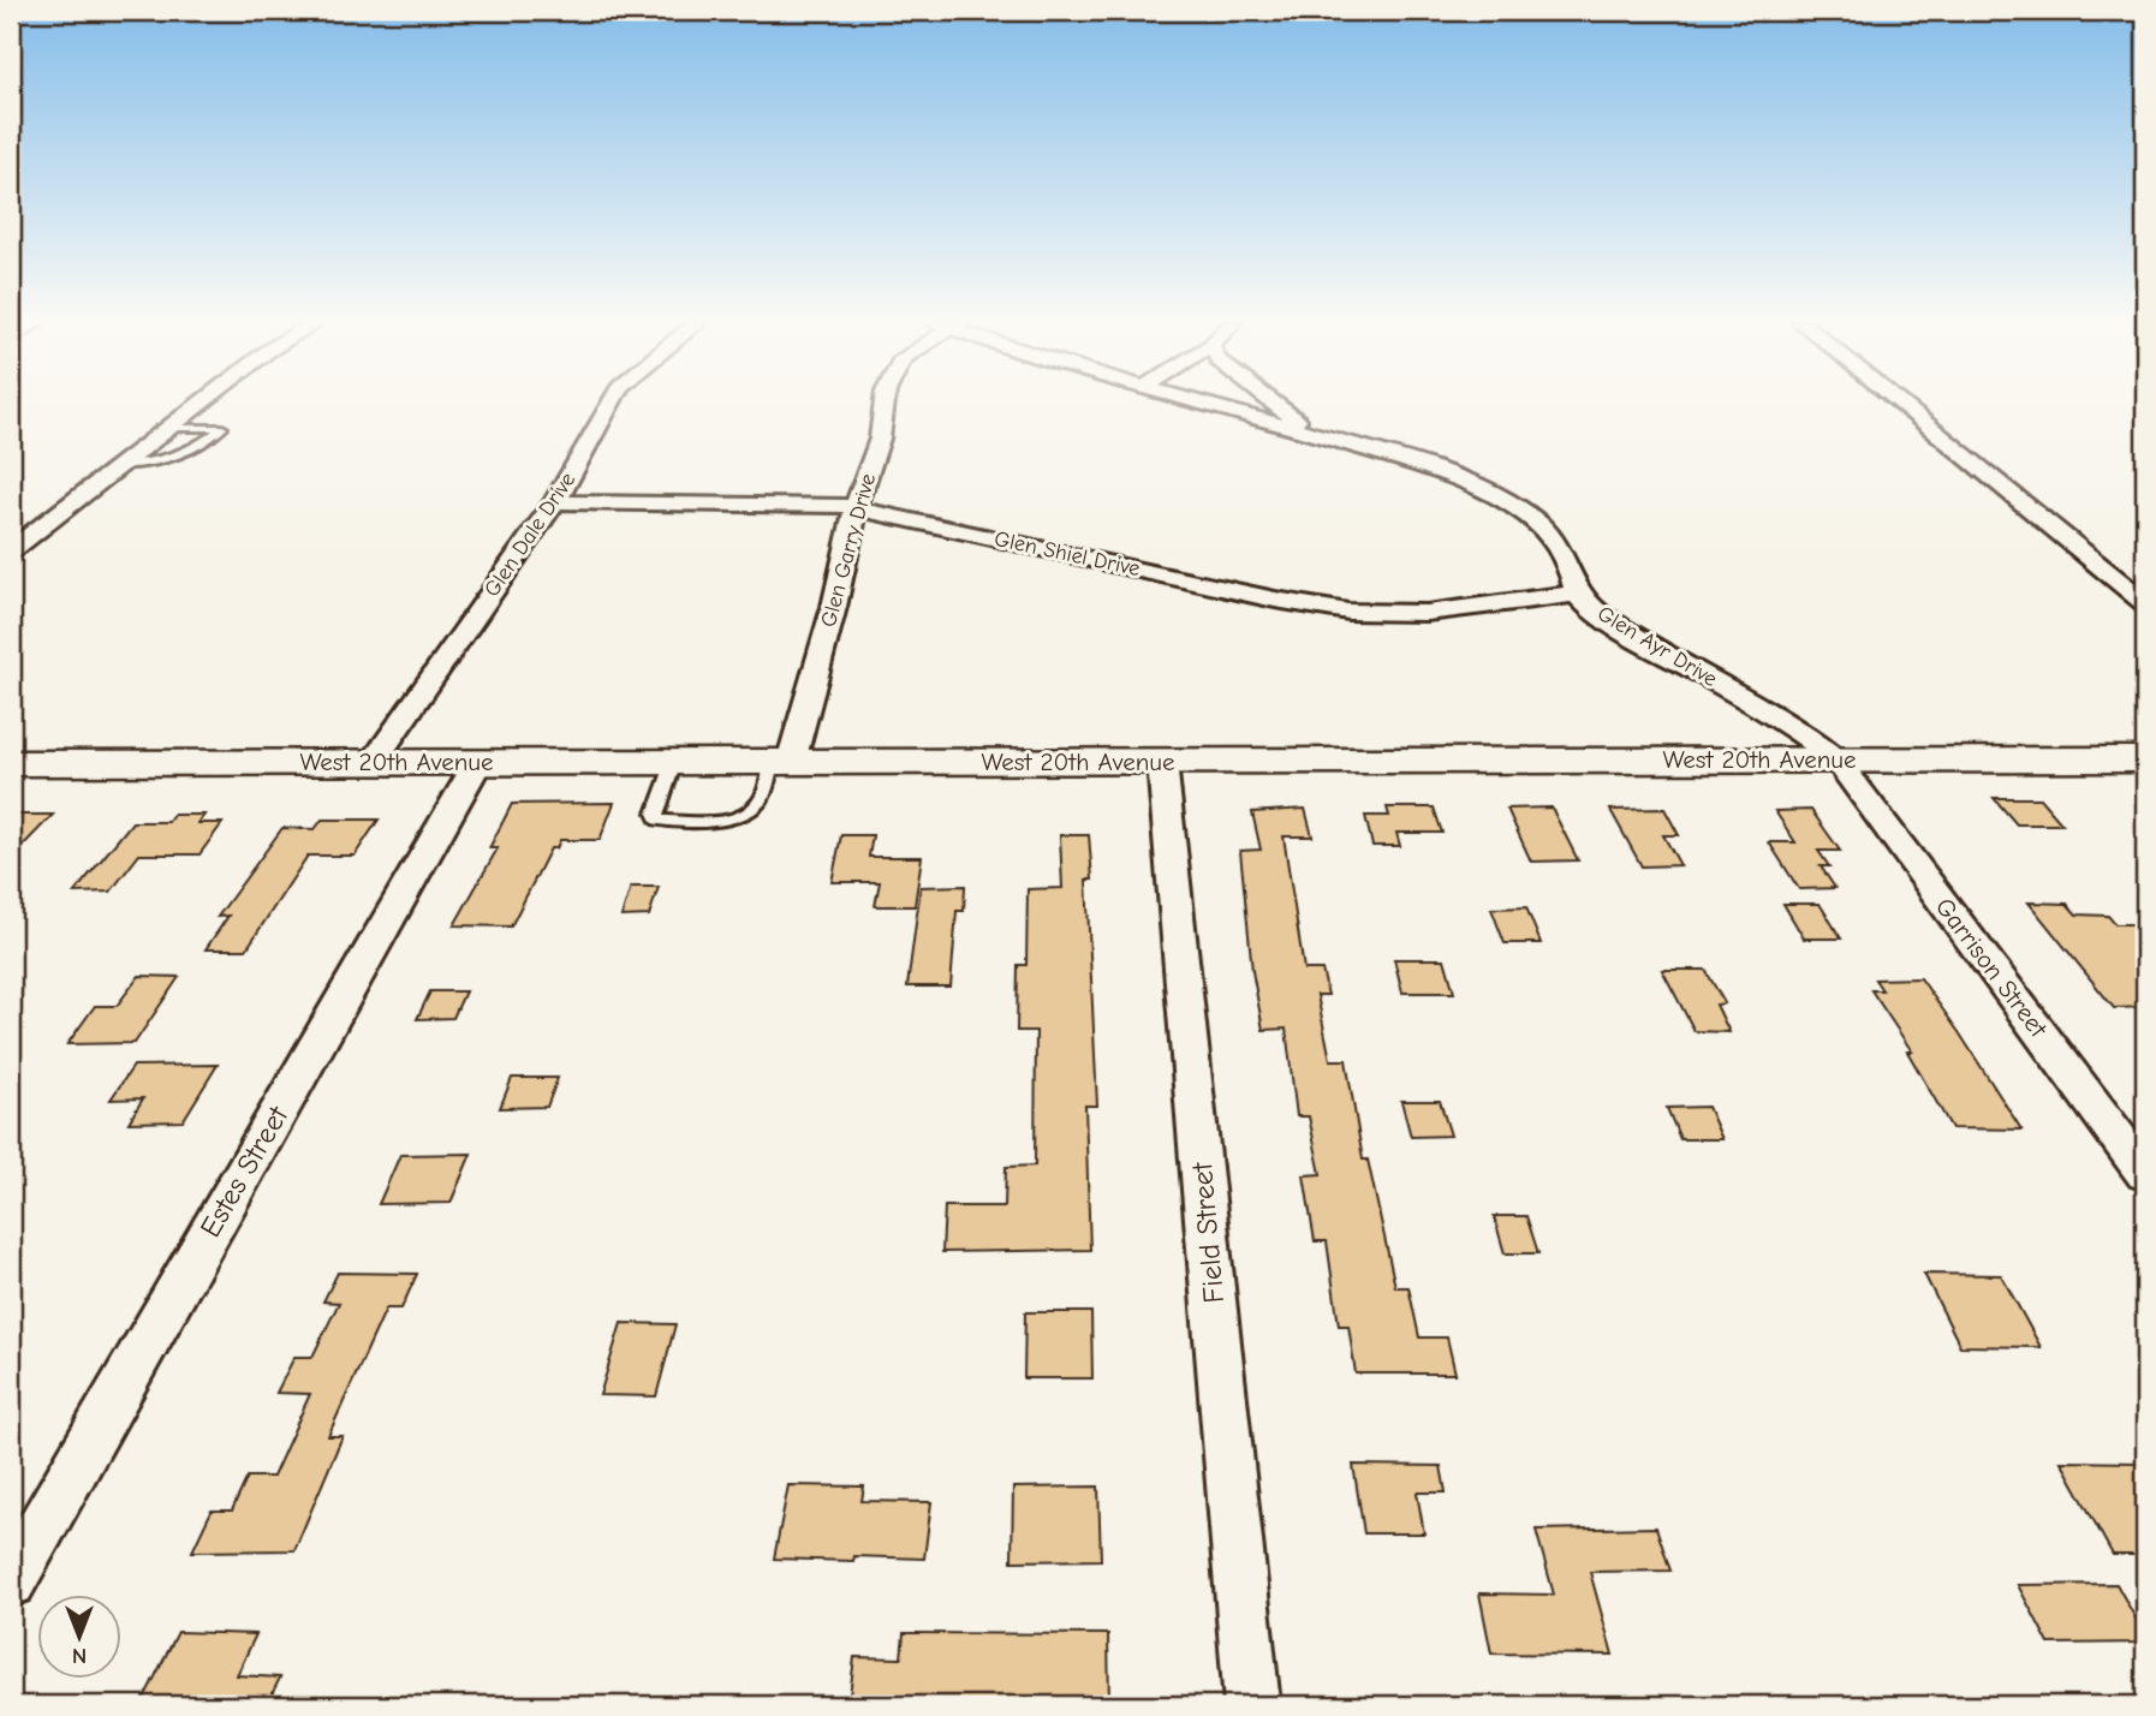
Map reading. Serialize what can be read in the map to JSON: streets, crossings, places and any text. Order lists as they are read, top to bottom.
{
  "streets": {
    "street": [
      "Glen Dale Drive",
      "Glen Garry Drive",
      "Glen Shiel Drive",
      "Glen Ayr Drive",
      "West 20th Avenue",
      "Garrison Street",
      "Estes Street",
      "Field Street"
    ]
  },
  "crossings": [
    ["Glen Dale Drive", "Glen Shiel Drive"],
    ["Glen Dale Drive", "West 20th Avenue"],
    ["Glen Garry Drive", "Glen Shiel Drive"],
    ["Glen Garry Drive", "West 20th Avenue"],
    ["Glen Shiel Drive", "Glen Ayr Drive"],
    ["Glen Ayr Drive", "West 20th Avenue"],
    ["Glen Ayr Drive", "Garrison Street"],
    ["West 20th Avenue", "Garrison Street"],
    ["West 20th Avenue", "Estes Street"],
    ["West 20th Avenue", "Field Street"]
  ],
  "north": "bottom"
}
